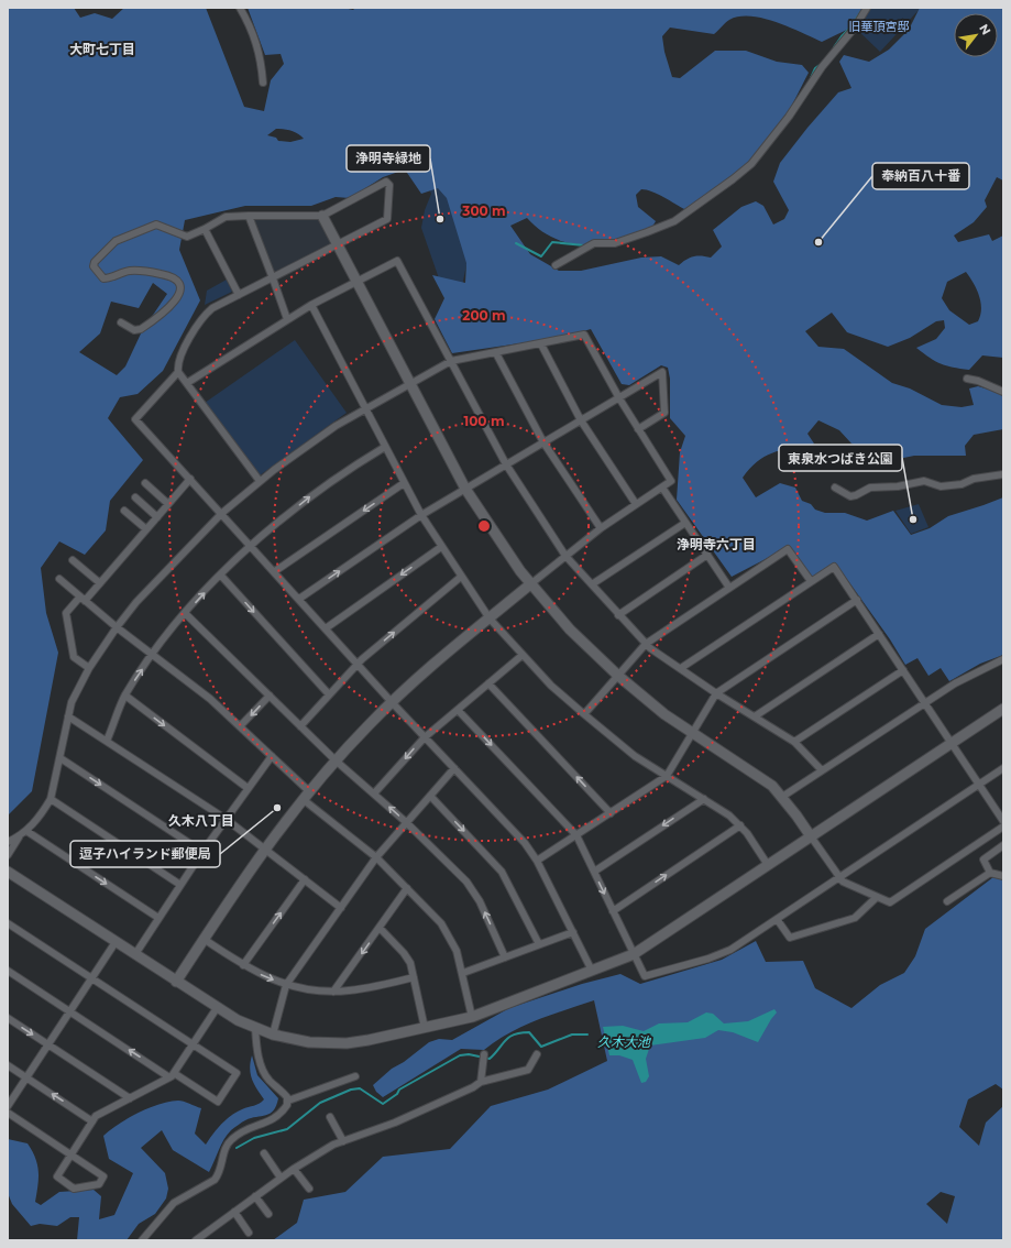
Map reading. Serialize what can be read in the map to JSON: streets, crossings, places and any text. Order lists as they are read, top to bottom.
{
  "districts": ["大町七丁目", "浄明寺六丁目", "久木八丁目"],
  "water": ["久木大池"],
  "parks": ["旧華頂宮邸"],
  "places": [
    "浄明寺緑地",
    "奉納百八十番",
    "東泉水つばき公園",
    "逗子ハイランド郵便局"
  ],
  "north": "top right",
  "rings": ["300 m", "200 m", "100 m"]
}
